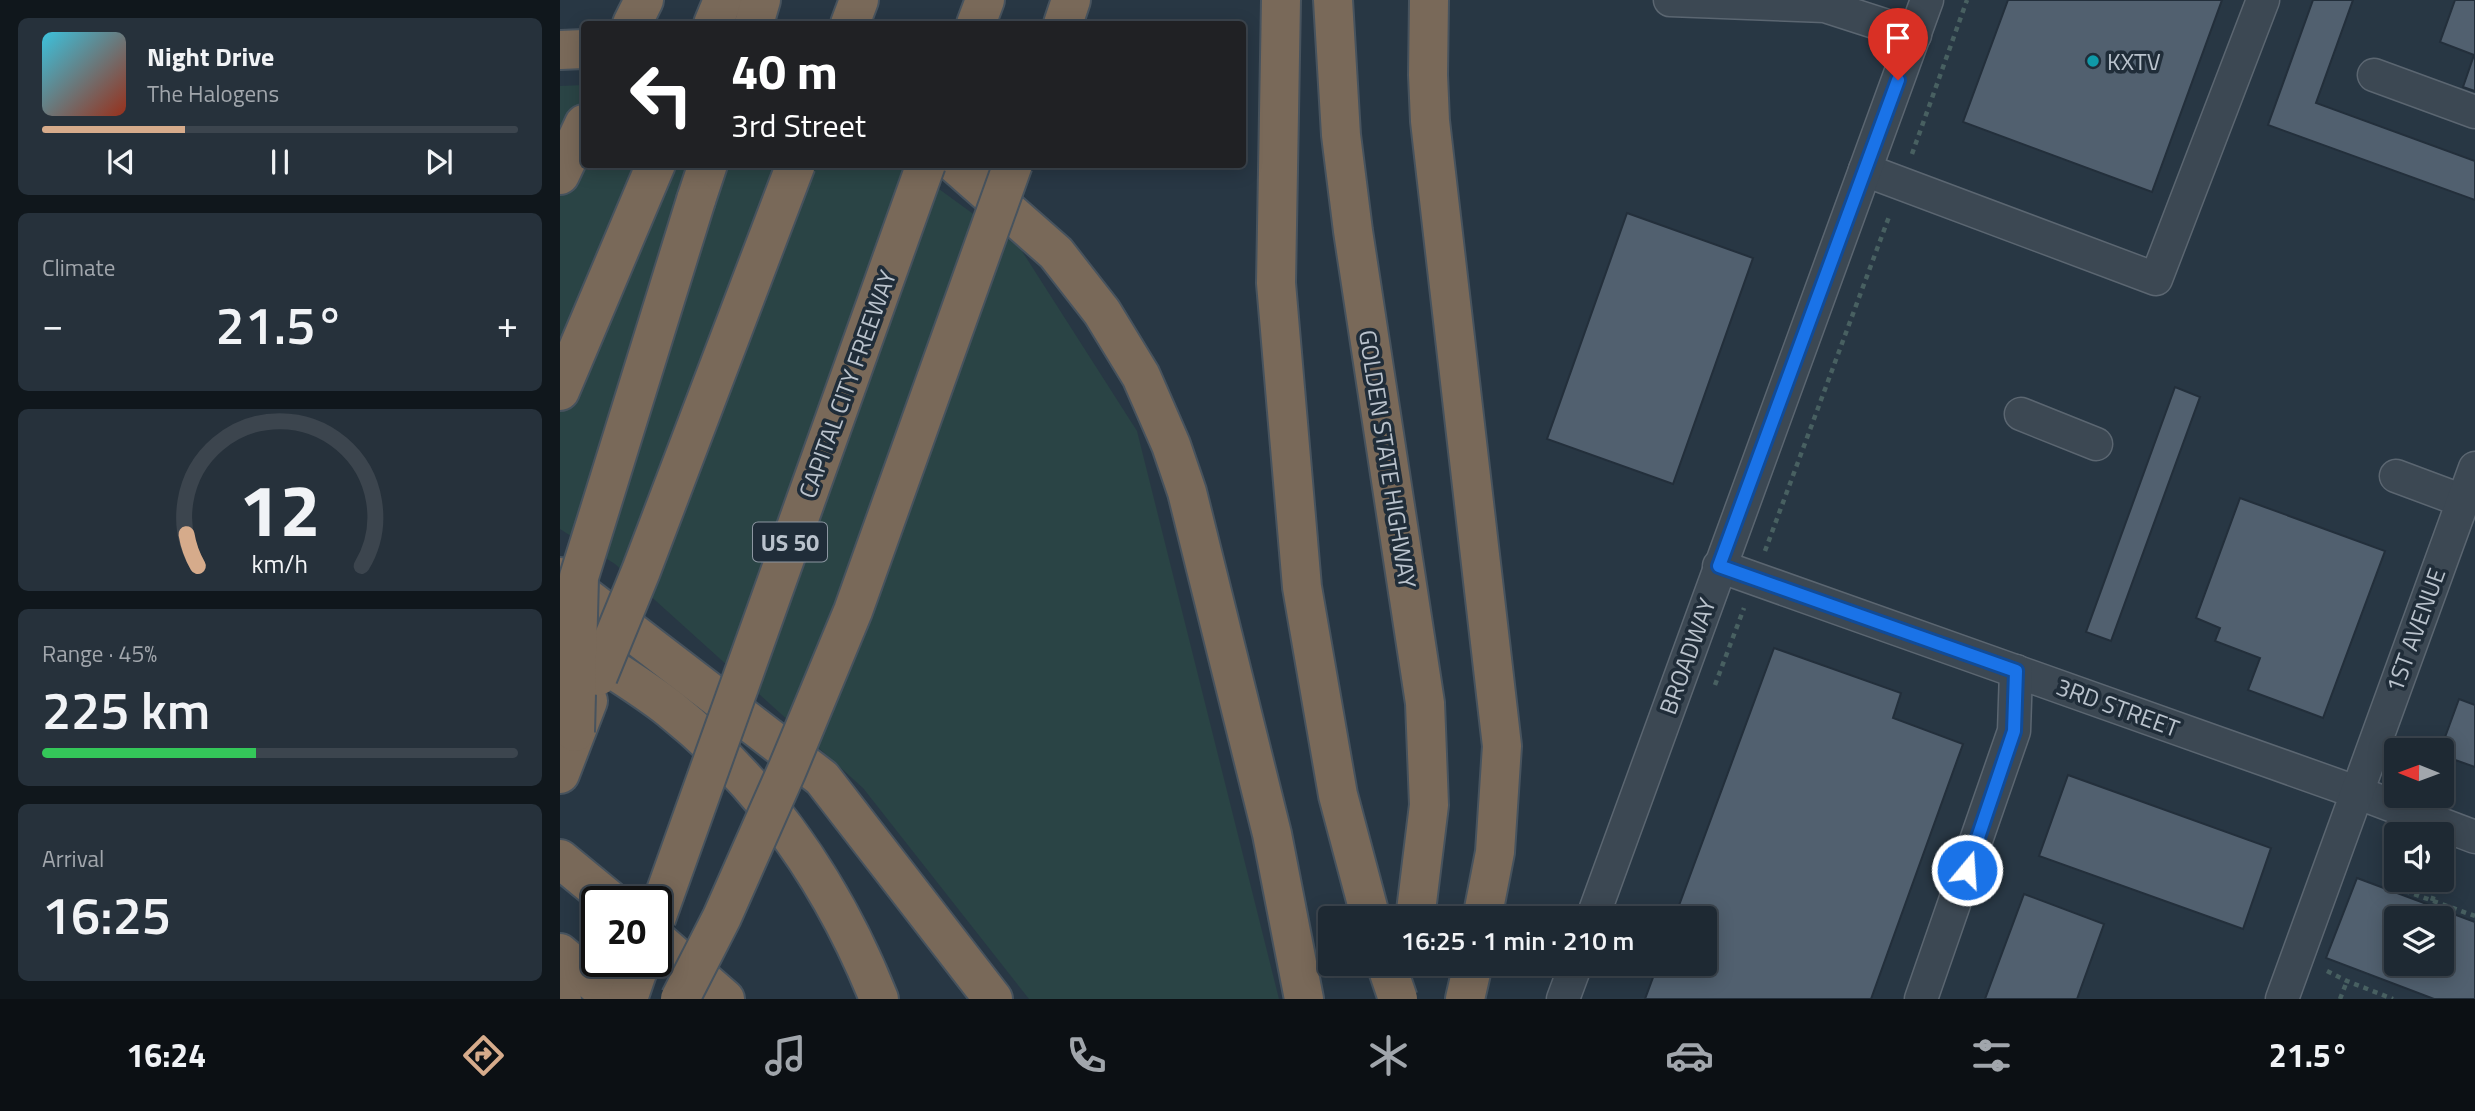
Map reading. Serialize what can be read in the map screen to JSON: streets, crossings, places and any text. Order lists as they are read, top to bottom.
{
  "streets": {
    "highway": ["CAPITAL CITY FREEWAY", "GOLDEN STATE HIGHWAY", "US 50"],
    "street": ["1ST AVENUE", "BROADWAY", "3RD STREET"]
  },
  "crossings": [
    ["1ST AVENUE", "3RD STREET"],
    ["BROADWAY", "3RD STREET"]
  ],
  "places": ["KXTV"],
  "north": "left",
  "page": {
    "turn": ["40 m", "3rd Street"],
    "song": ["Night Drive", "The Halogens"],
    "tile": [
      "Climate",
      ["Range · 45%", "225 km"],
      ["Arrival", "16:25"]
    ],
    "heat": ["−", "21.5°", "+"],
    "limit": "20",
    "trip": "16:25 · 1 min · 210 m",
    "tabs": ["16:24", "21.5°"],
    "gauge": ["12", "km/h"]
  }
}
